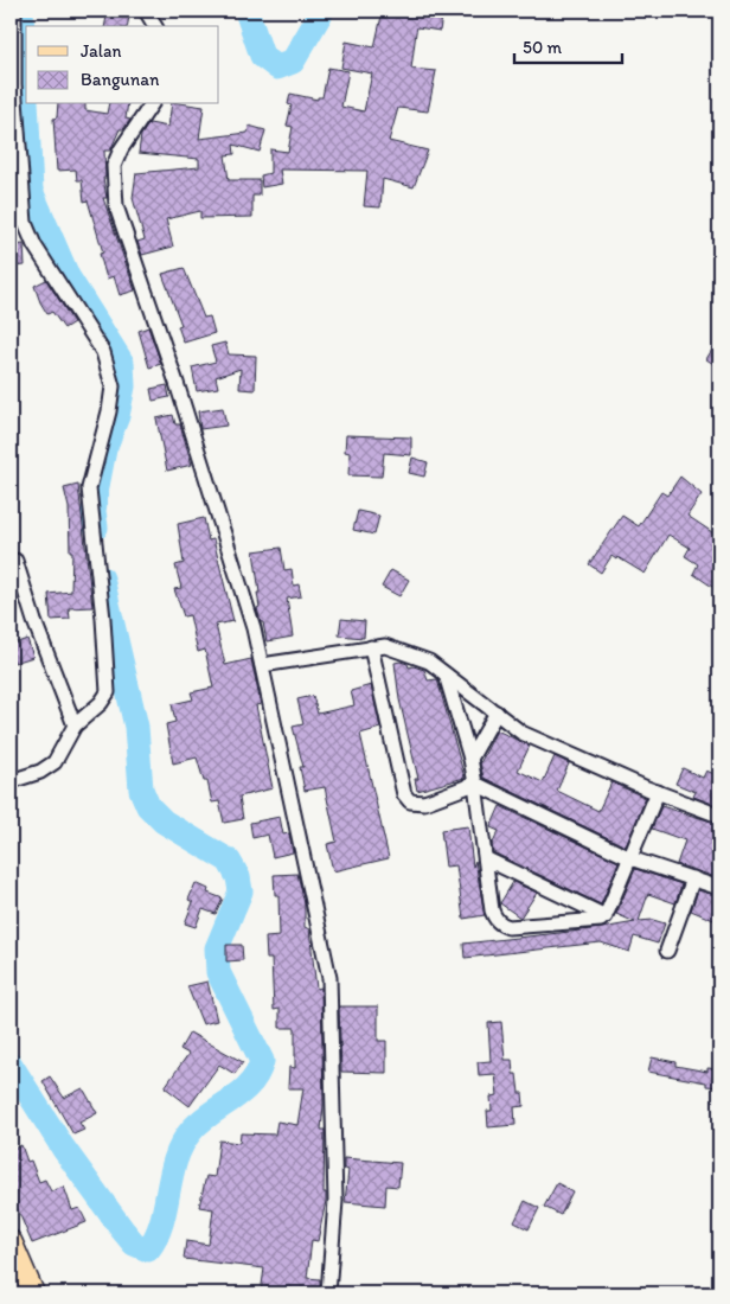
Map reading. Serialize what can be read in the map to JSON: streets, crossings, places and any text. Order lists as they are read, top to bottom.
{
  "legend": ["Jalan", "Bangunan"],
  "scale_bar": "50 m"
}
